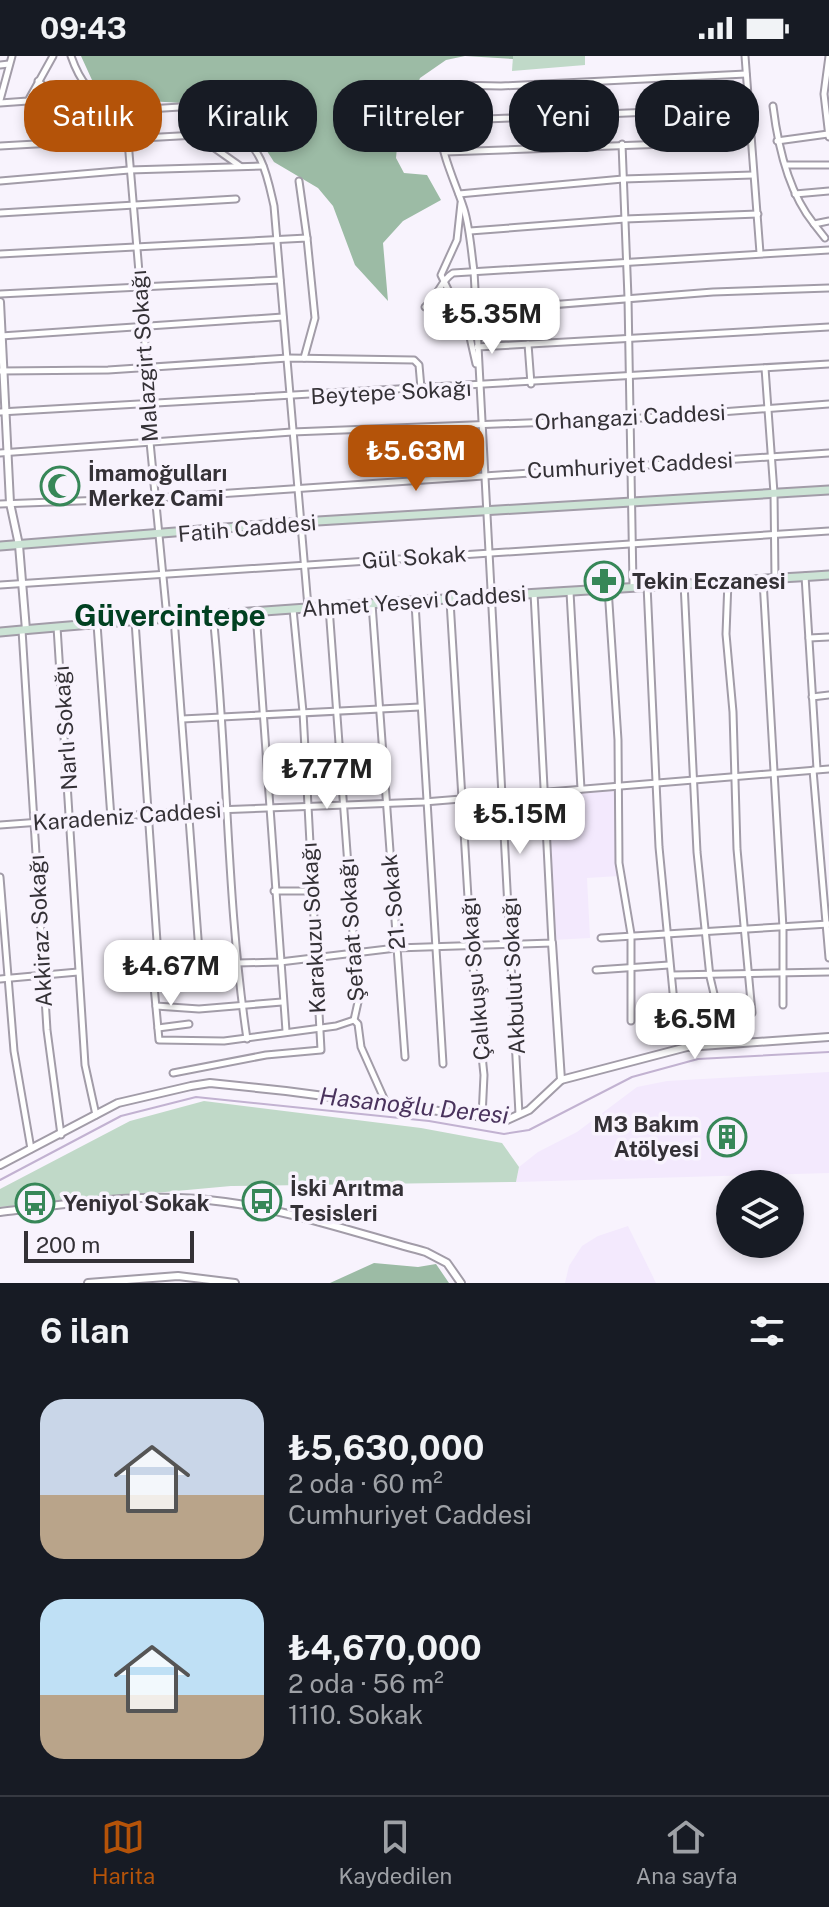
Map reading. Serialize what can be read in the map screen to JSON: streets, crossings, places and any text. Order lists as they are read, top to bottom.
{
  "streets": {
    "main road": ["Fatih Caddesi", "Ahmet Yesevi Caddesi"],
    "street": [
      "Malazgirt Sokağı",
      "Beytepe Sokağı",
      "Orhangazi Caddesi",
      "Cumhuriyet Caddesi",
      "Gül Sokak",
      "Narlı Sokağı",
      "Karadeniz Caddesi",
      "21. Sokak",
      "Karakuzu Sokağı",
      "Şefaat Sokağı",
      "Akkiraz Sokağı",
      "Akbulut Sokağı",
      "Çalıkuşu Sokağı"
    ]
  },
  "crossings": [
    ["Malazgirt Sokağı", "Beytepe Sokağı"],
    ["Malazgirt Sokağı", "Orhangazi Caddesi"],
    ["Malazgirt Sokağı", "Cumhuriyet Caddesi"],
    ["Malazgirt Sokağı", "Fatih Caddesi"],
    ["Malazgirt Sokağı", "Gül Sokak"],
    ["Malazgirt Sokağı", "Ahmet Yesevi Caddesi"],
    ["Malazgirt Sokağı", "Karadeniz Caddesi"],
    ["Beytepe Sokağı", "Akbulut Sokağı"],
    ["Orhangazi Caddesi", "Akbulut Sokağı"],
    ["Cumhuriyet Caddesi", "Akbulut Sokağı"],
    ["Fatih Caddesi", "Akbulut Sokağı"],
    ["Gül Sokak", "Akbulut Sokağı"],
    ["Ahmet Yesevi Caddesi", "Narlı Sokağı"],
    ["Ahmet Yesevi Caddesi", "21. Sokak"],
    ["Ahmet Yesevi Caddesi", "Karakuzu Sokağı"],
    ["Ahmet Yesevi Caddesi", "Şefaat Sokağı"],
    ["Ahmet Yesevi Caddesi", "Akkiraz Sokağı"],
    ["Ahmet Yesevi Caddesi", "Akbulut Sokağı"],
    ["Ahmet Yesevi Caddesi", "Çalıkuşu Sokağı"],
    ["Narlı Sokağı", "Karadeniz Caddesi"],
    ["Karadeniz Caddesi", "21. Sokak"],
    ["Karadeniz Caddesi", "Karakuzu Sokağı"],
    ["Karadeniz Caddesi", "Şefaat Sokağı"],
    ["Karadeniz Caddesi", "Akkiraz Sokağı"],
    ["Karadeniz Caddesi", "Akbulut Sokağı"],
    ["Karadeniz Caddesi", "Çalıkuşu Sokağı"]
  ],
  "districts": ["Güvercintepe"],
  "water": ["Hasanoğlu Deresi"],
  "places": {
    "mosque": ["İmamoğulları Merkez Cami"],
    "pharmacy": ["Tekin Eczanesi"],
    "building": ["M3 Bakım Atölyesi"],
    "bus stop": ["İski Arıtma Tesisleri", "Yeniyol Sokak"]
  },
  "scale_bar": "200 m",
  "page": {
    "status": "09:43",
    "chip": [
      "Satılık",
      "Kiralık",
      "Filtreler",
      "Yeni",
      "Daire"
    ],
    "price": [
      "₺5.35M",
      "₺5.63M",
      "₺7.77M",
      "₺5.15M",
      "₺4.67M",
      "₺6.5M"
    ],
    "scale": "200 m",
    "heading": "6 ilan",
    "list": [
      {
        "name": "₺5,630,000",
        "note": "2 oda · 60 m² · Cumhuriyet Caddesi"
      },
      {
        "name": "₺4,670,000",
        "note": "2 oda · 56 m² · 1110. Sokak"
      }
    ],
    "tabs": ["Harita", "Kaydedilen", "Ana sayfa"]
  }
}
